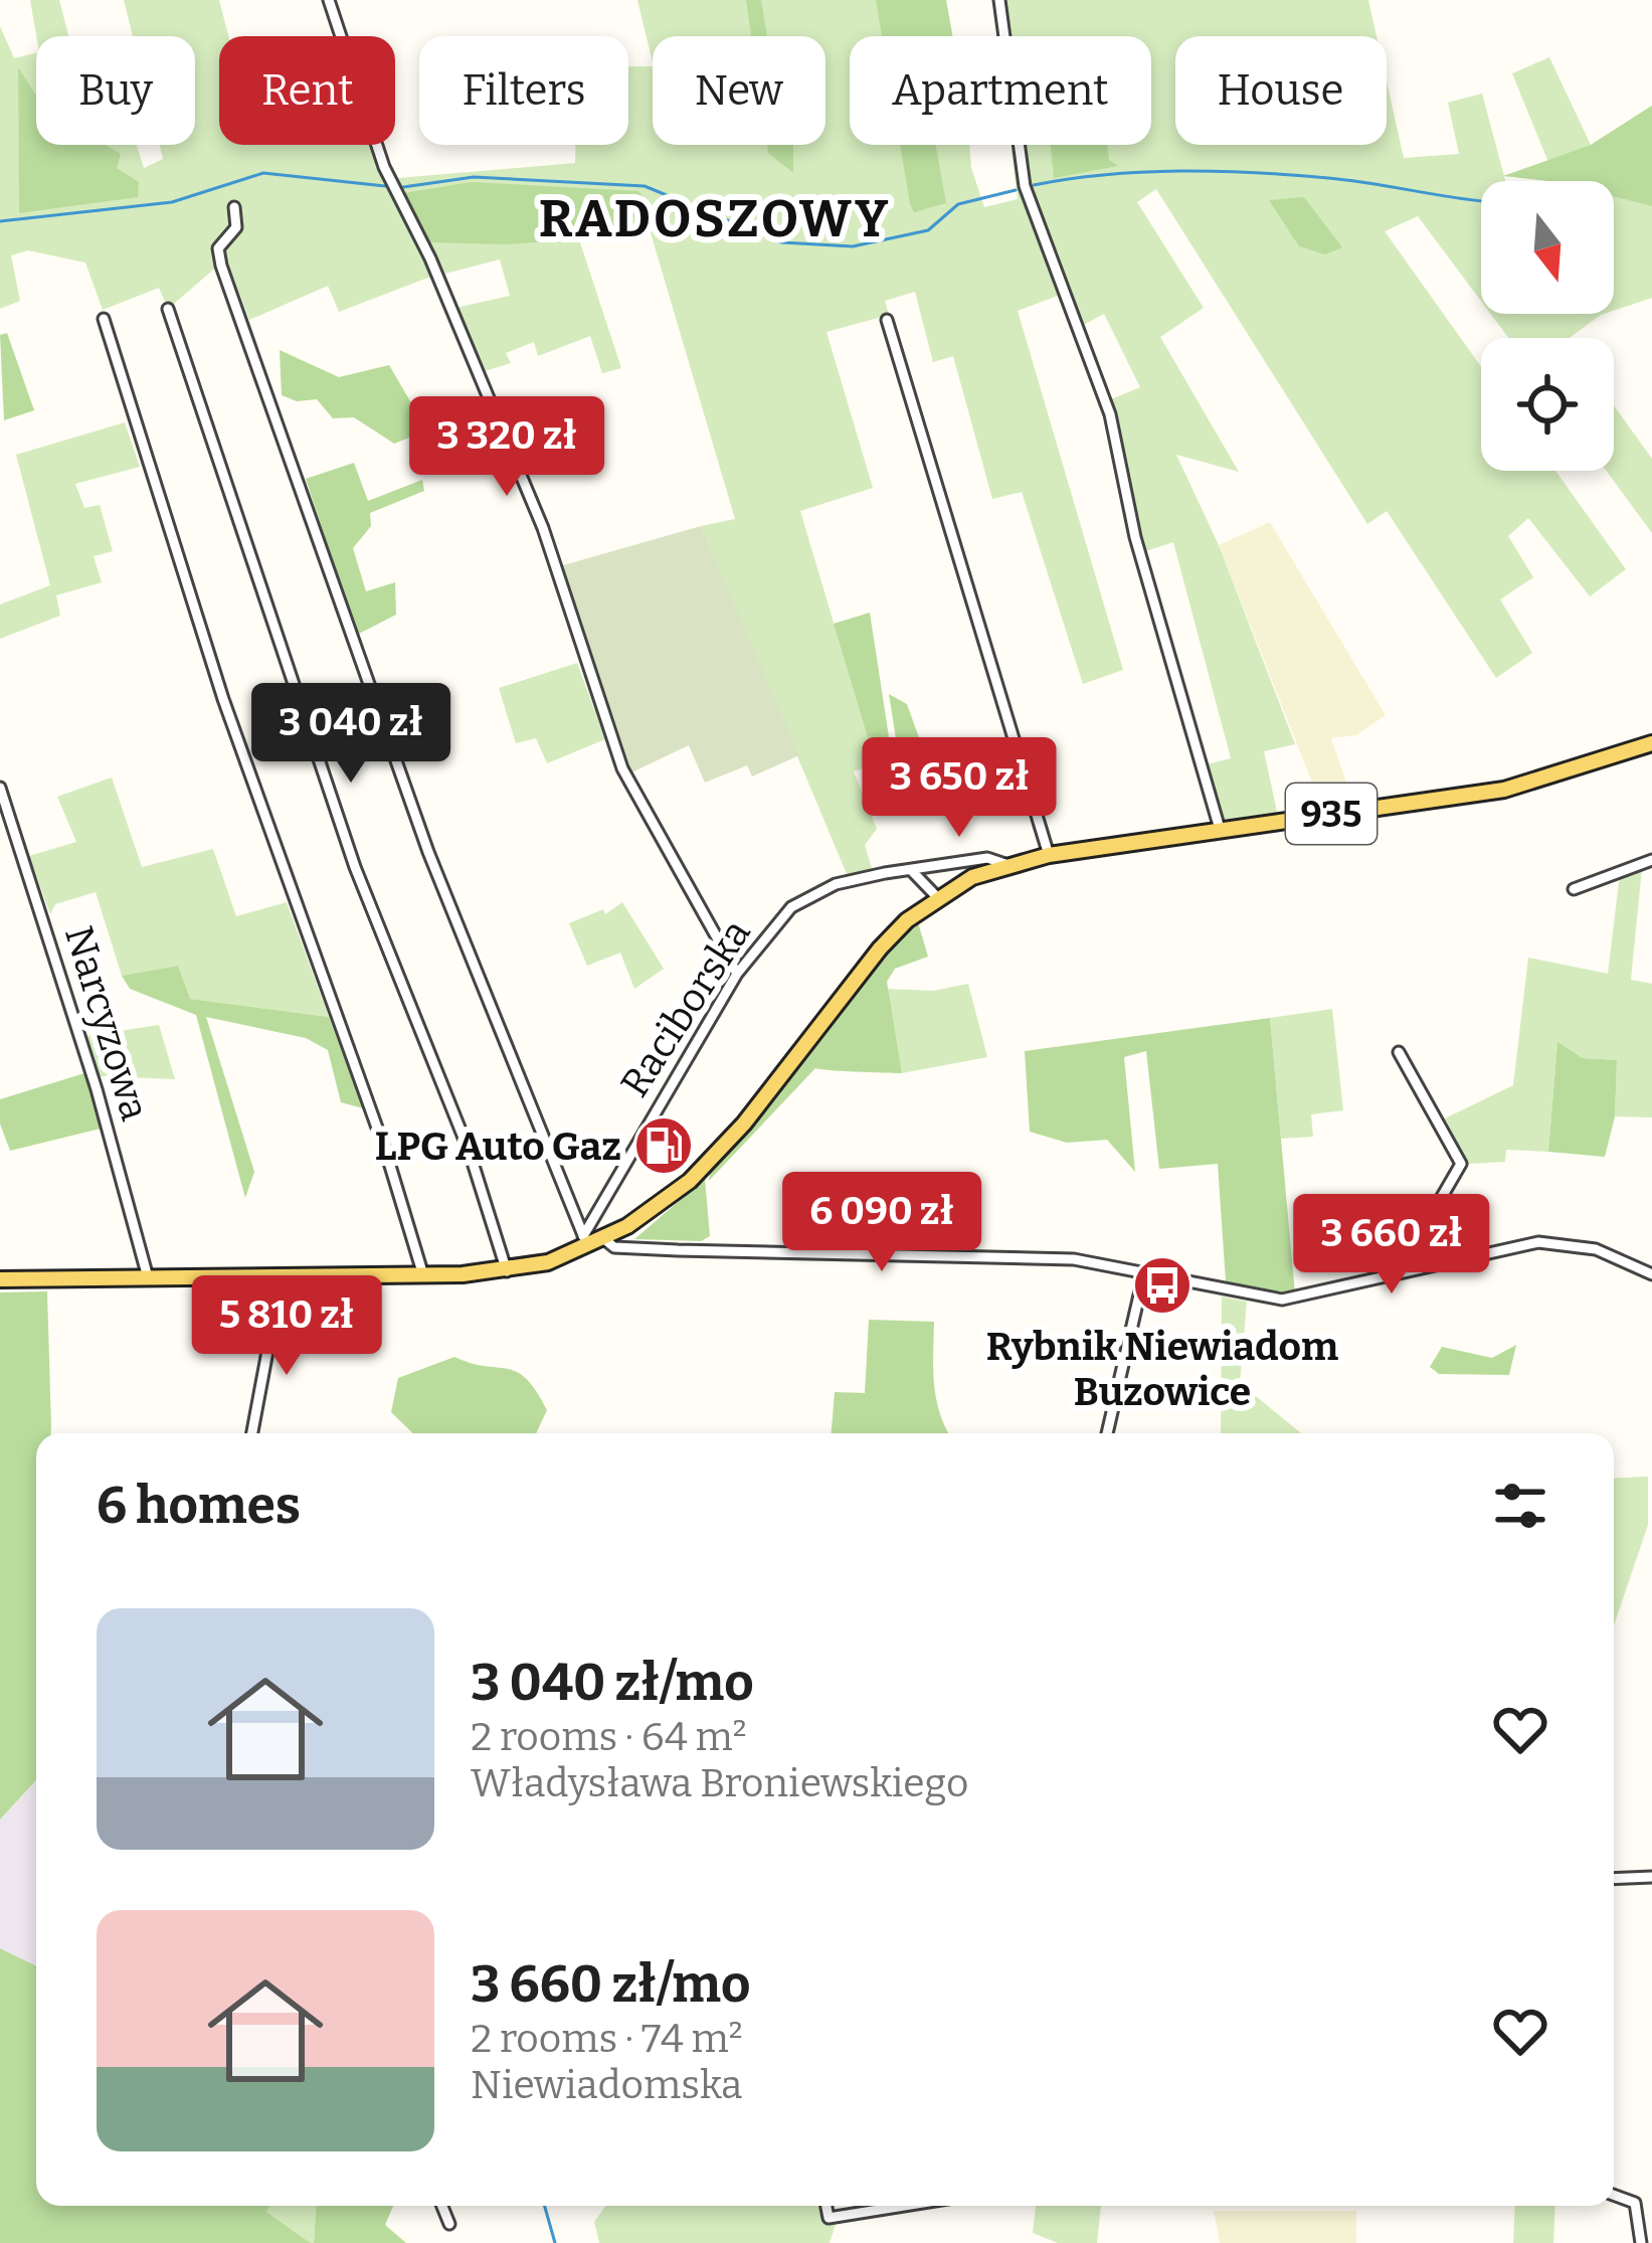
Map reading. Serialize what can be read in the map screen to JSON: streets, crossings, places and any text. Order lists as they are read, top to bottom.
{
  "streets": {
    "main road": ["935", "Raciborska"],
    "street": ["Narcyzowa"]
  },
  "crossings": [
    ["Raciborska", "Narcyzowa"]
  ],
  "districts": ["RADOSZOWY"],
  "places": {
    "fuel station": ["LPG Auto Gaz"],
    "bus stop": ["Rybnik Niewiadom Buzowice"]
  },
  "north": "bottom",
  "page": {
    "chip": [
      "Buy",
      "Rent",
      "Filters",
      "New",
      "Apartment",
      "House"
    ],
    "price": [
      "3 320 zł",
      "3 040 zł",
      "3 650 zł",
      "6 090 zł",
      "3 660 zł",
      "5 810 zł"
    ],
    "heading": "6 homes",
    "list": [
      {
        "name": "3 040 zł/mo",
        "note": "2 rooms · 64 m² · Władysława Broniewskiego"
      },
      {
        "name": "3 660 zł/mo",
        "note": "2 rooms · 74 m² · Niewiadomska"
      }
    ]
  }
}
